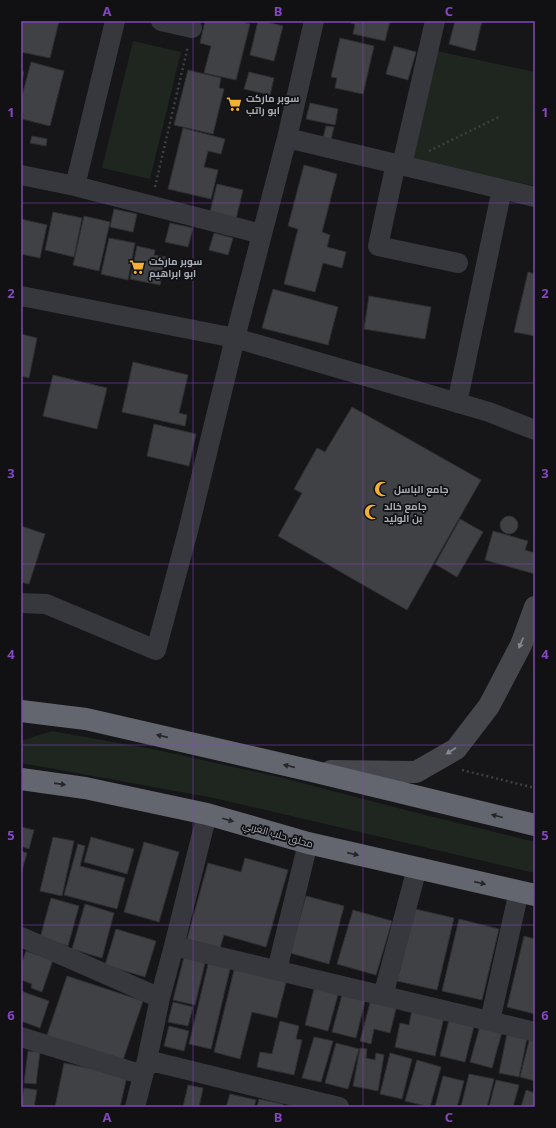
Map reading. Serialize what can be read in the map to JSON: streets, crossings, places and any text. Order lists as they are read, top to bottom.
{
  "streets": {
    "highway": ["محلق حلب الغربي"]
  },
  "places": {
    "supermarket": ["سوبر ماركت ابو راتب", "سوبر ماركت ابو ابراهيم"],
    "mosque": ["جامع الباسل", "جامع خالد بن الوليد"]
  },
  "grid": {
    "columns": ["A", "B", "C"],
    "rows": [
      "1",
      "2",
      "3",
      "4",
      "5",
      "6"
    ]
  }
}
